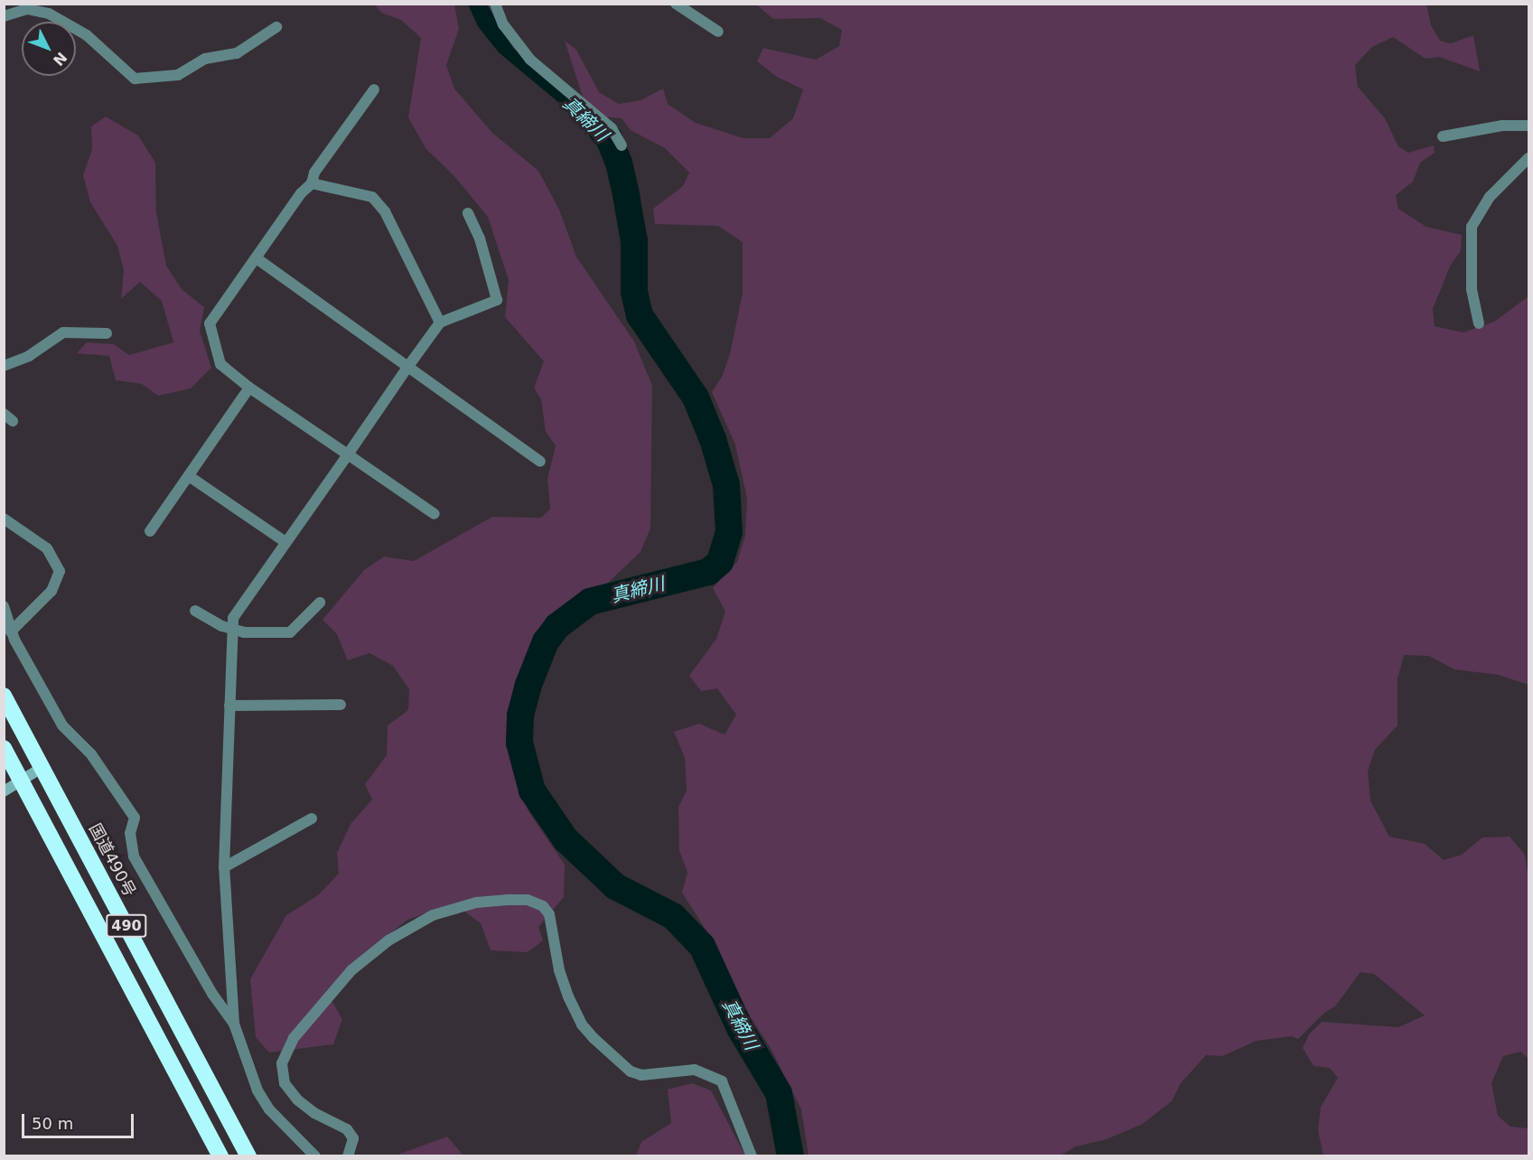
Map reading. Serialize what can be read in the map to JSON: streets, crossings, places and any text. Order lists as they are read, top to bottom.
{
  "streets": {
    "highway": ["国道490号", "490"]
  },
  "water": ["真締川"],
  "scale_bar": "50 m",
  "north": "bottom right"
}
